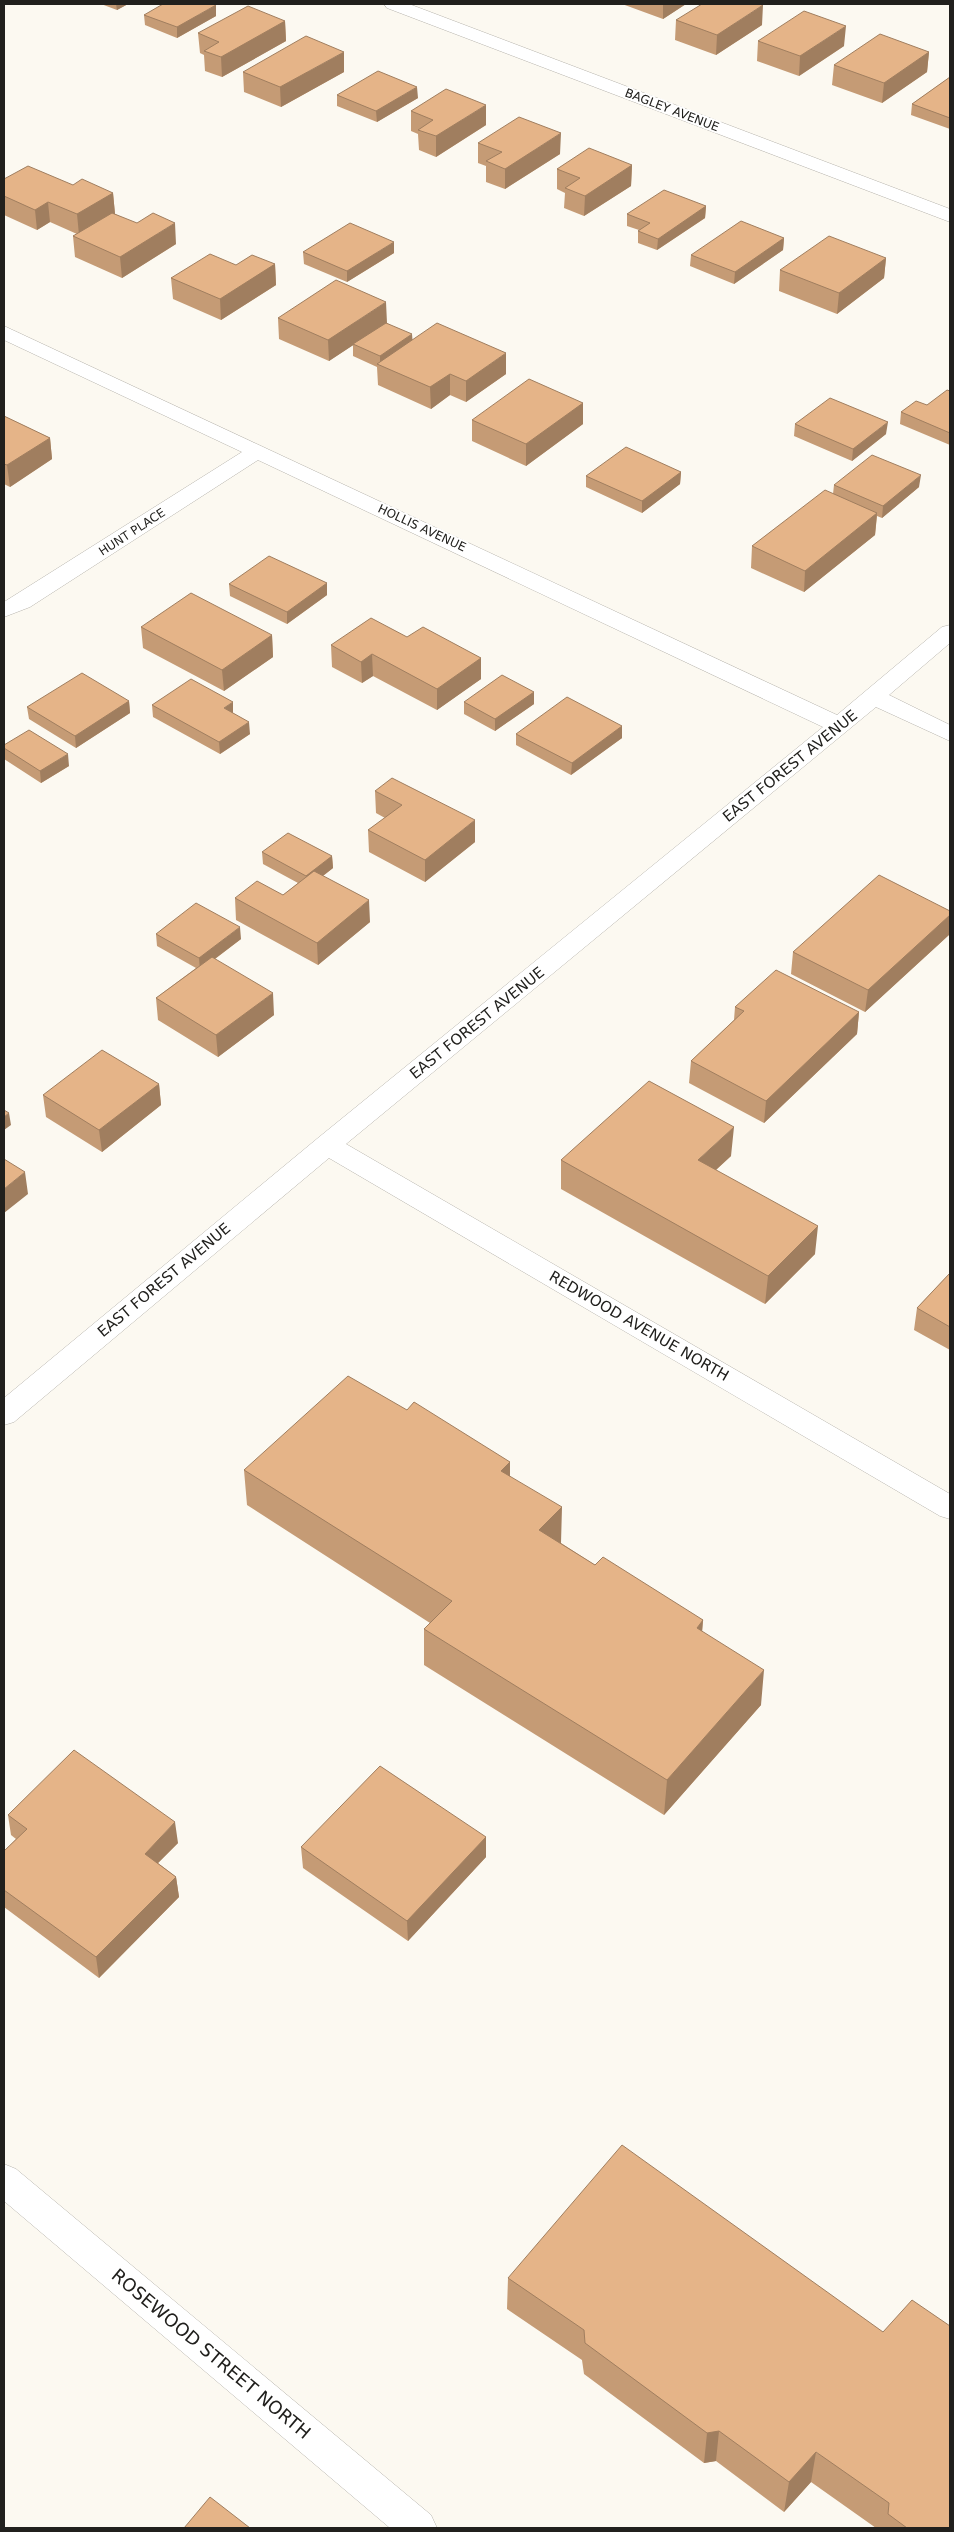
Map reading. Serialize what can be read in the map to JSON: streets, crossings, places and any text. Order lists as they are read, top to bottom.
{
  "streets": {
    "street": [
      "BAGLEY AVENUE",
      "HOLLIS AVENUE",
      "HUNT PLACE",
      "EAST FOREST AVENUE",
      "REDWOOD AVENUE NORTH",
      "ROSEWOOD STREET NORTH"
    ]
  },
  "crossings": [
    ["HOLLIS AVENUE", "HUNT PLACE"],
    ["HOLLIS AVENUE", "EAST FOREST AVENUE"],
    ["EAST FOREST AVENUE", "REDWOOD AVENUE NORTH"]
  ]
}
